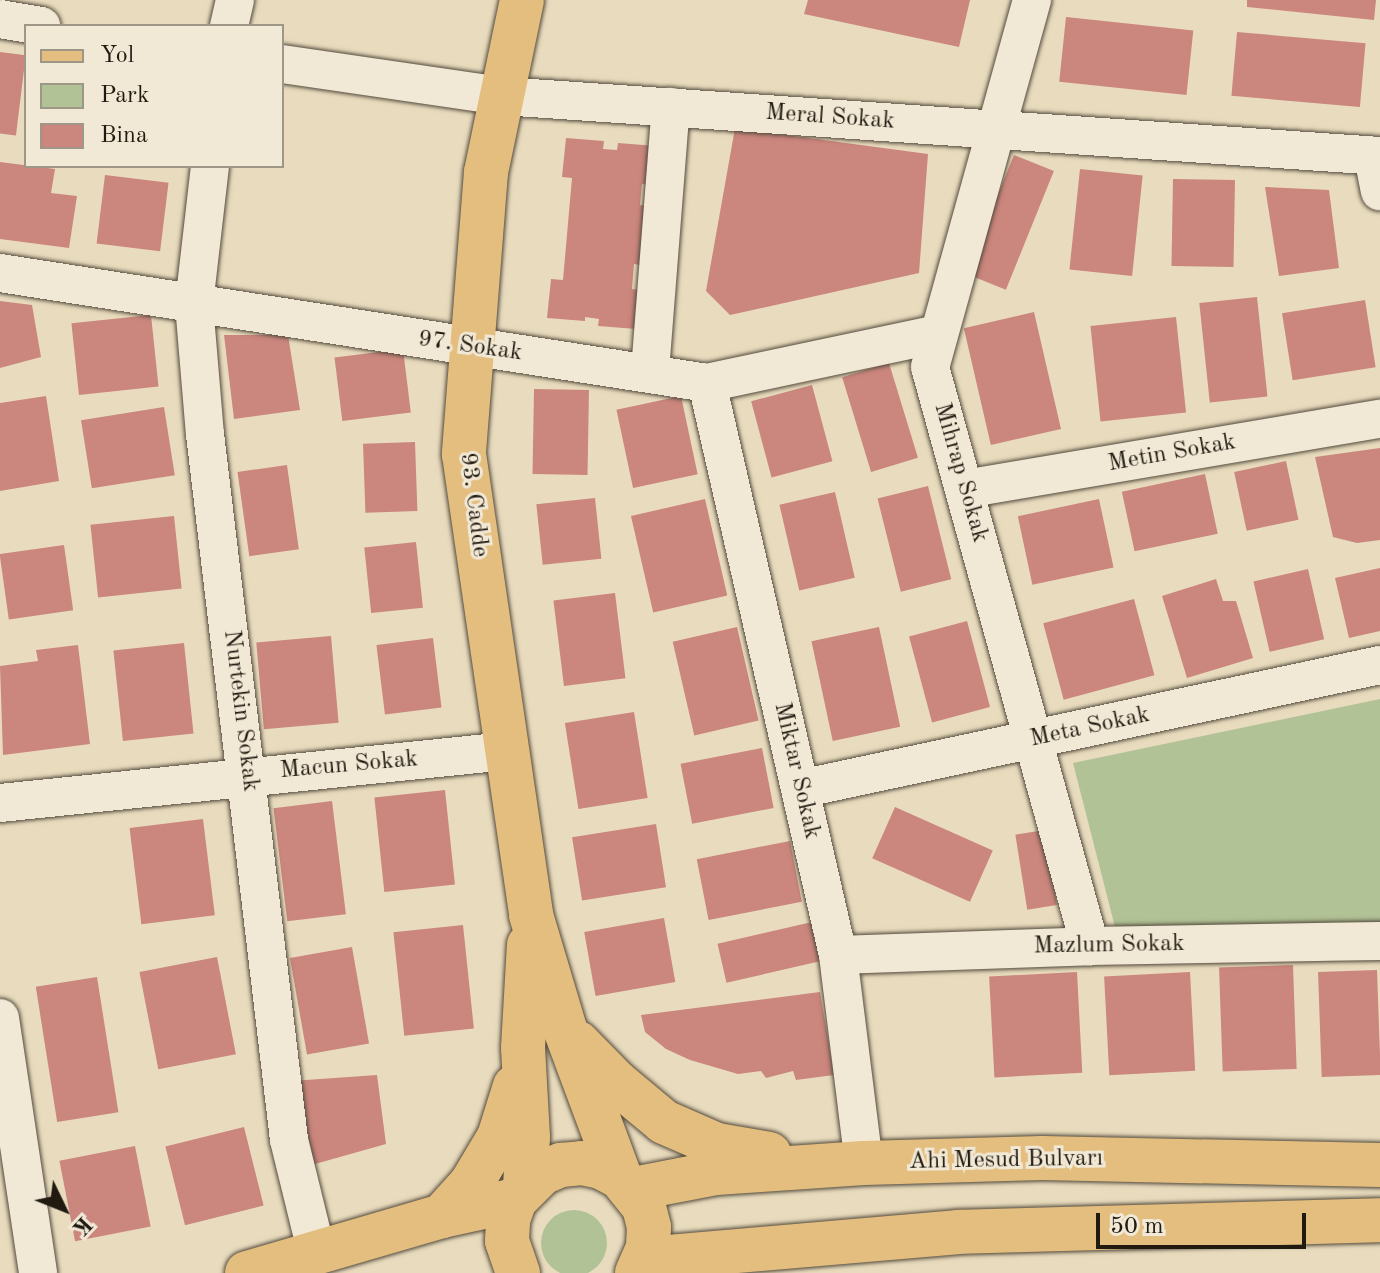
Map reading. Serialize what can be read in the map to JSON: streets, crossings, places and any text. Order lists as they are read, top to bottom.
{
  "streets": {
    "main road": ["93. Cadde", "Ahi Mesud Bulvarı"],
    "street": [
      "Meral Sokak",
      "97. Sokak",
      "Metin Sokak",
      "Mihrap Sokak",
      "Nurtekin Sokak",
      "Meta Sokak",
      "Macun Sokak",
      "Miktar Sokak",
      "Mazlum Sokak"
    ]
  },
  "crossings": [
    ["Meral Sokak", "Mihrap Sokak"],
    ["Meral Sokak", "93. Cadde"],
    ["97. Sokak", "Mihrap Sokak"],
    ["97. Sokak", "93. Cadde"],
    ["97. Sokak", "Nurtekin Sokak"],
    ["97. Sokak", "Miktar Sokak"],
    ["Metin Sokak", "Mihrap Sokak"],
    ["Mihrap Sokak", "Meta Sokak"],
    ["Mihrap Sokak", "Mazlum Sokak"],
    ["93. Cadde", "Macun Sokak"],
    ["93. Cadde", "Ahi Mesud Bulvarı"],
    ["Nurtekin Sokak", "Macun Sokak"],
    ["Meta Sokak", "Miktar Sokak"],
    ["Miktar Sokak", "Mazlum Sokak"],
    ["Miktar Sokak", "Ahi Mesud Bulvarı"]
  ],
  "legend": ["Yol", "Park", "Bina"],
  "scale_bar": "50 m",
  "north": "bottom right"
}
